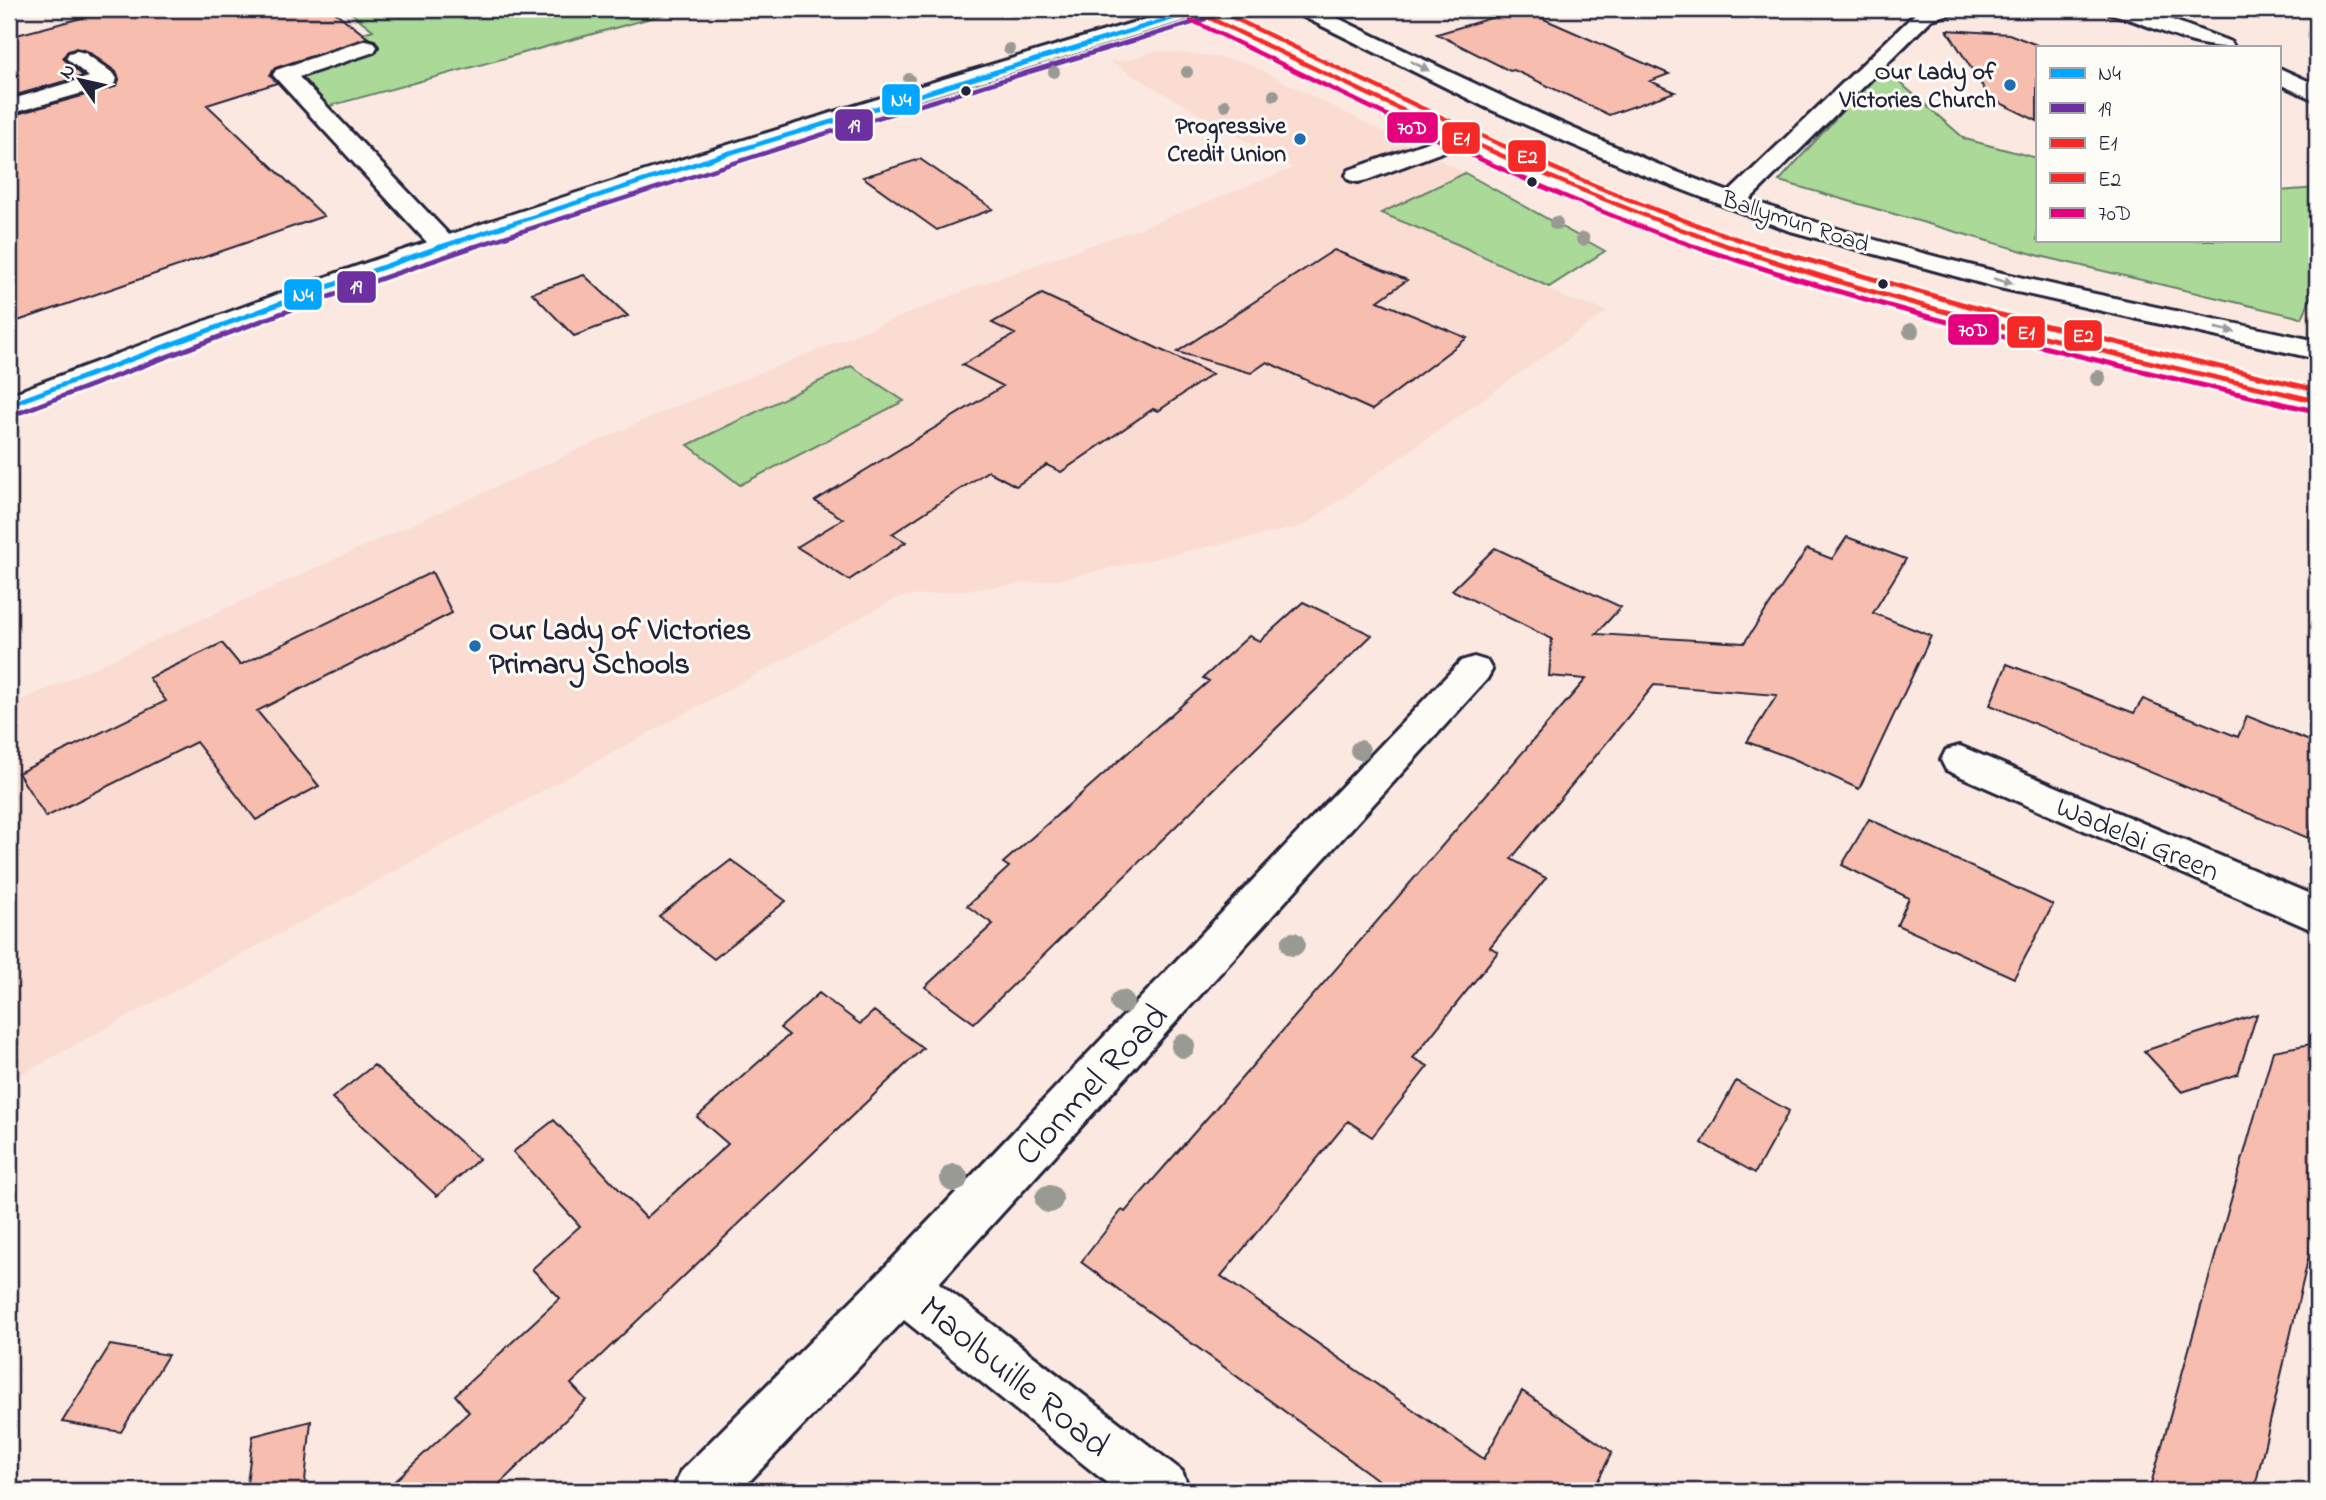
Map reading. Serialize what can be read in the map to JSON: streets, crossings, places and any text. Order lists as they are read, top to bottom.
{
  "streets": {
    "main road": [
      "Ballymun Road",
      "Wadelai Green",
      "Clonmel Road",
      "Maolbuille Road"
    ]
  },
  "crossings": [
    ["Clonmel Road", "Maolbuille Road"]
  ],
  "places": ["Our Lady of Victories Church", "Progressive Credit Union", "Our Lady of Victories Primary Schools"],
  "lines": [
    "transit line N4",
    "transit line E1",
    "transit line E2",
    "transit line 19",
    "transit line 70D"
  ],
  "legend": [
    "N4",
    "19",
    "E1",
    "E2",
    "70D"
  ],
  "north": "top left"
}
